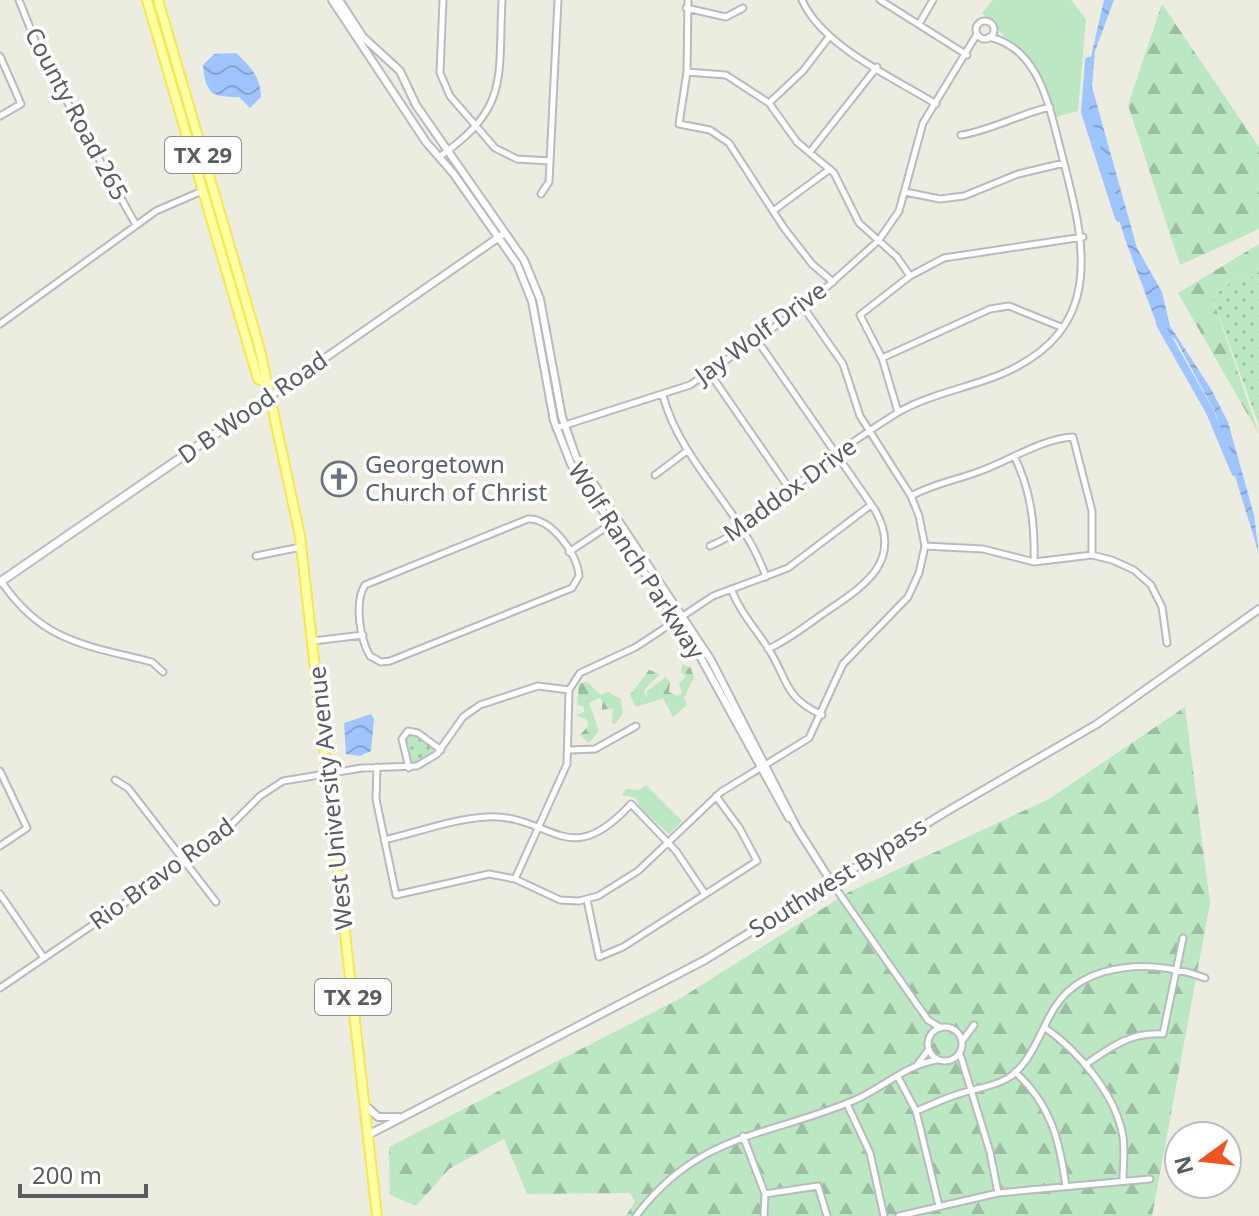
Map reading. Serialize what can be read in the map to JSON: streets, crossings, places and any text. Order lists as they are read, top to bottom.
{
  "streets": {
    "main road": ["TX 29", "D B Wood Road", "West University Avenue"],
    "street": [
      "County Road 265",
      "Jay Wolf Drive",
      "Maddox Drive",
      "Wolf Ranch Parkway",
      "Rio Bravo Road",
      "Southwest Bypass"
    ]
  },
  "crossings": [
    ["Jay Wolf Drive", "Wolf Ranch Parkway"],
    ["D B Wood Road", "Wolf Ranch Parkway"],
    ["D B Wood Road", "West University Avenue"],
    ["Wolf Ranch Parkway", "Southwest Bypass"],
    ["West University Avenue", "Rio Bravo Road"],
    ["West University Avenue", "Southwest Bypass"]
  ],
  "places": {
    "church": ["Georgetown Church of Christ"]
  },
  "scale_bar": "200 m",
  "north": "left"
}
